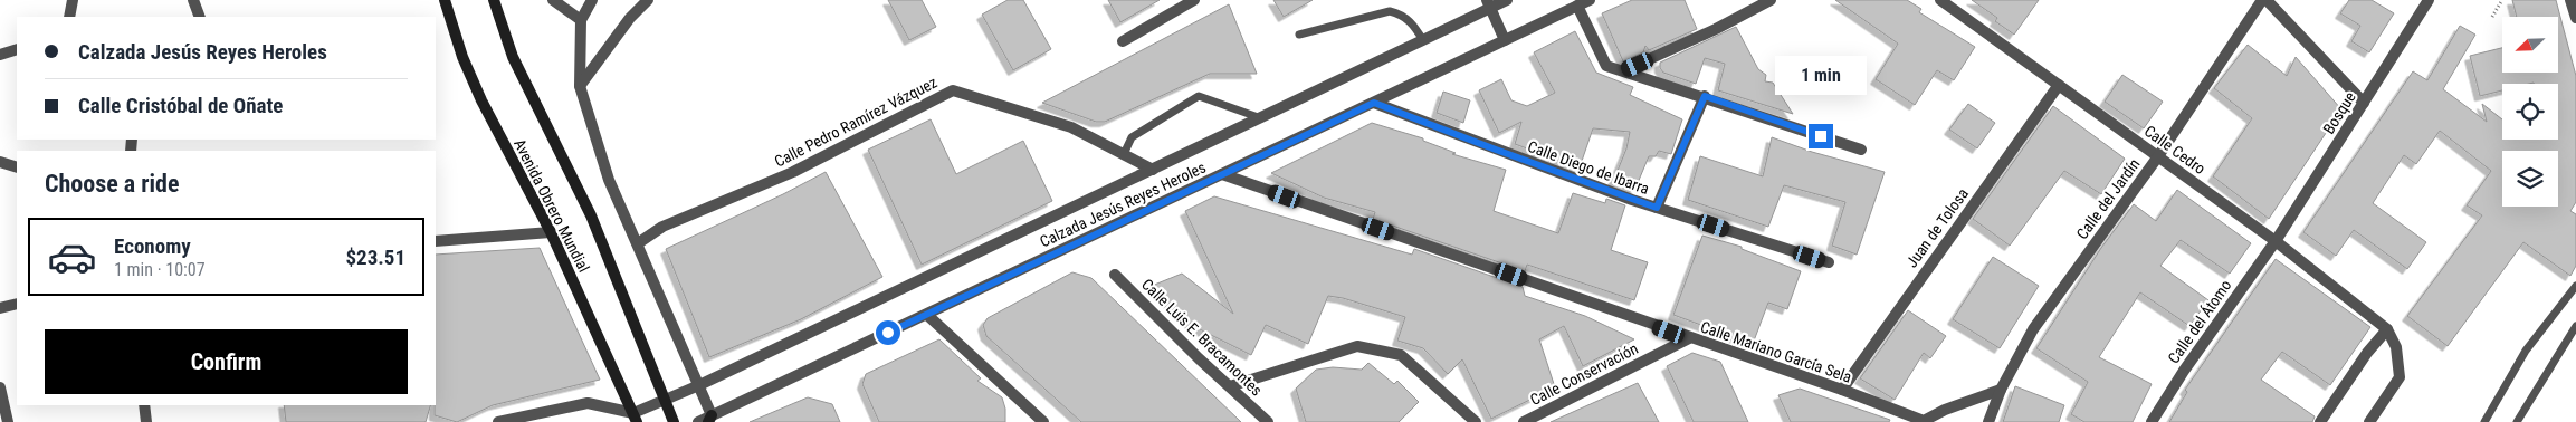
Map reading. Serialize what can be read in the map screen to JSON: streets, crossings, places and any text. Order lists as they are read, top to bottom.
{
  "streets": {
    "main road": ["Avenida Obrero Mundial"],
    "street": [
      "Bosque",
      "Calle Pedro Ramírez Vázquez",
      "Calle Cedro",
      "Calle Diego de Ibarra",
      "Calle del Jardín",
      "Calzada Jesús Reyes Heroles",
      "Juan de Tolosa",
      "Calle del Átomo",
      "Calle Luis E. Bracamontes",
      "Calle Mariano García Sela",
      "Calle Conservación"
    ]
  },
  "crossings": [
    ["Bosque", "Calle Cedro"],
    ["Bosque", "Calle del Átomo"],
    ["Calle Pedro Ramírez Vázquez", "Calzada Jesús Reyes Heroles"],
    ["Calle Cedro", "Calle del Jardín"],
    ["Calle Cedro", "Juan de Tolosa"],
    ["Calle Cedro", "Calle del Átomo"],
    ["Calle Diego de Ibarra", "Calzada Jesús Reyes Heroles"],
    ["Calle del Jardín", "Calle Mariano García Sela"],
    ["Calzada Jesús Reyes Heroles", "Avenida Obrero Mundial"],
    ["Calzada Jesús Reyes Heroles", "Calle Mariano García Sela"],
    ["Juan de Tolosa", "Calle Mariano García Sela"],
    ["Calle Mariano García Sela", "Calle Conservación"]
  ],
  "north": "bottom left",
  "page": {
    "banner": ["Calzada Jesús Reyes Heroles", "Calle Cristóbal de Oñate"],
    "bubble": "1 min",
    "heading": "Choose a ride",
    "list": [
      {
        "name": "Economy",
        "note": "1 min · 10:07",
        "value": "$23.51"
      }
    ],
    "buttons": "Confirm"
  }
}
